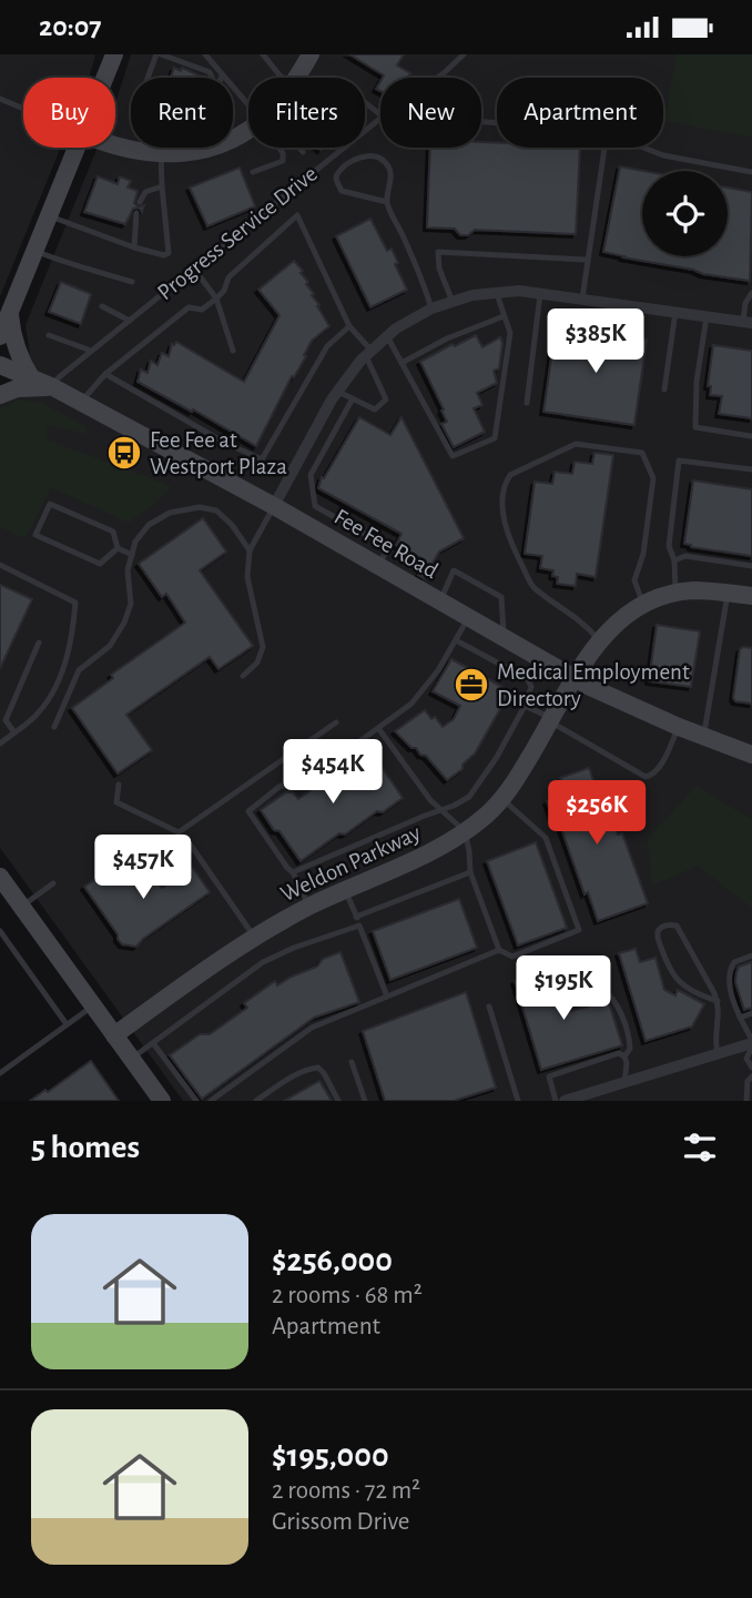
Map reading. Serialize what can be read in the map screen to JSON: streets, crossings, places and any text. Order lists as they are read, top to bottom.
{
  "streets": {
    "street": ["Fee Fee Road", "Weldon Parkway"],
    "lane": ["Progress Service Drive"]
  },
  "crossings": [
    ["Progress Service Drive", "Fee Fee Road"],
    ["Fee Fee Road", "Weldon Parkway"]
  ],
  "places": {
    "bus stop": ["Fee Fee at Westport Plaza"],
    "office": ["Medical Employment Directory"]
  },
  "page": {
    "status": "20:07",
    "chip": [
      "Buy",
      "Rent",
      "Filters",
      "New",
      "Apartment"
    ],
    "price": [
      "$385K",
      "$454K",
      "$256K",
      "$457K",
      "$195K"
    ],
    "heading": "5 homes",
    "list": [
      {
        "name": "$256,000",
        "note": "2 rooms · 68 m² · Apartment"
      },
      {
        "name": "$195,000",
        "note": "2 rooms · 72 m² · Grissom Drive"
      }
    ]
  }
}
